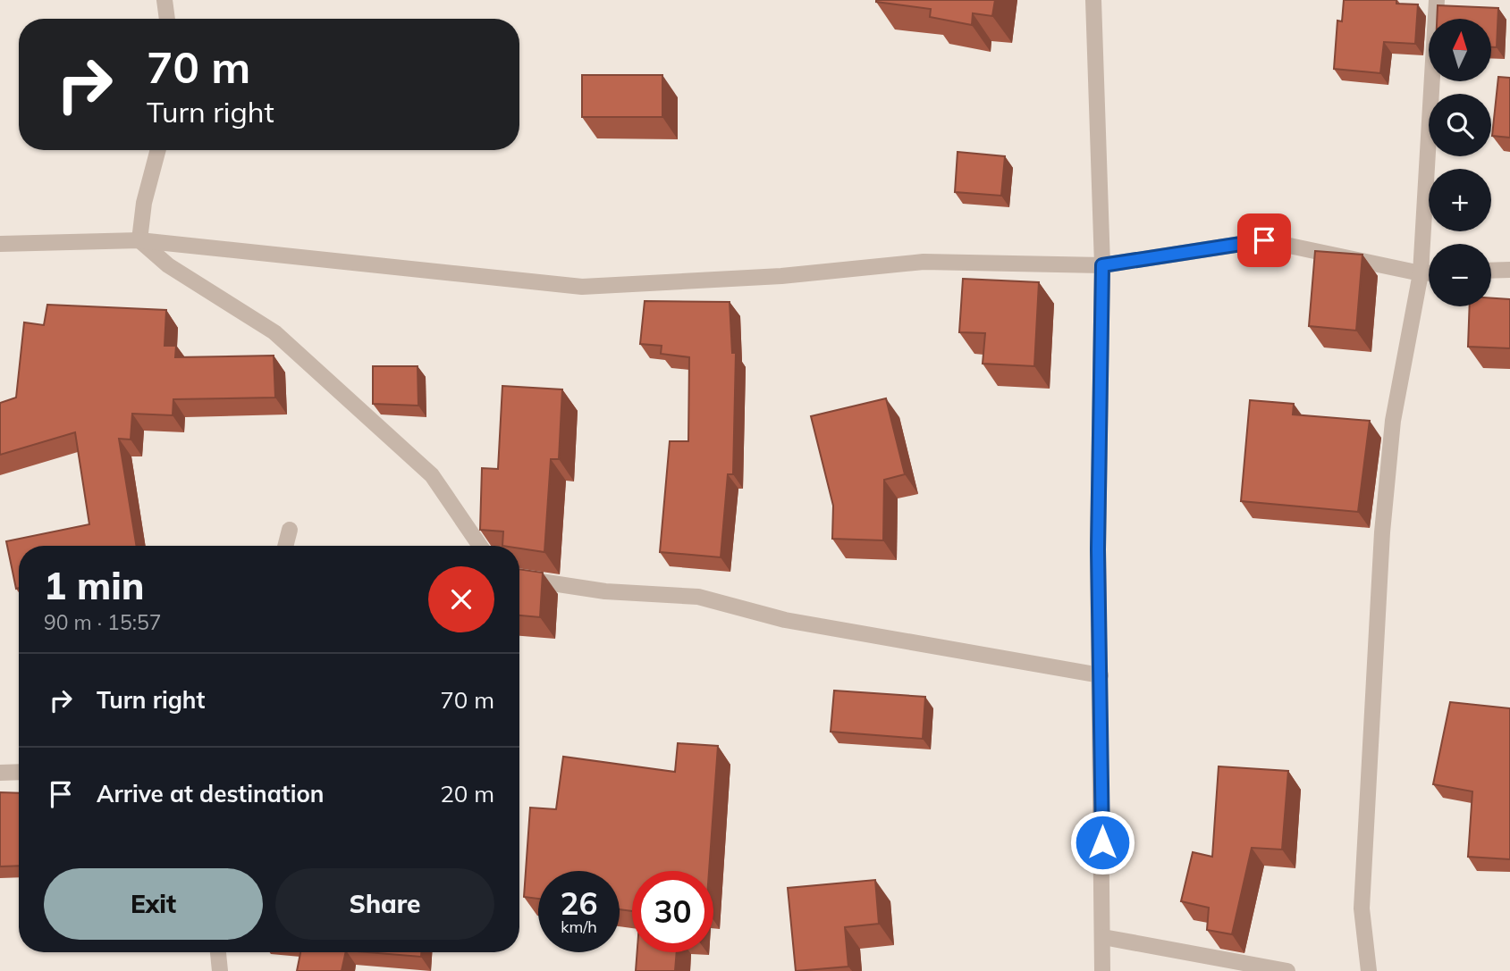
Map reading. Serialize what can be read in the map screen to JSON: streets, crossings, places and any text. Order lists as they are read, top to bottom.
{
  "north": "top",
  "page": {
    "map_buttons": ["+", "−"],
    "turn": ["70 m", "Turn right"],
    "heading": ["1 min", "90 m · 15:57"],
    "list": [
      {
        "name": "Turn right",
        "value": "70 m"
      },
      {
        "name": "Arrive at destination",
        "value": "20 m"
      }
    ],
    "buttons": ["Exit", "Share"],
    "speed": "26 km/h",
    "limit": "30"
  }
}
